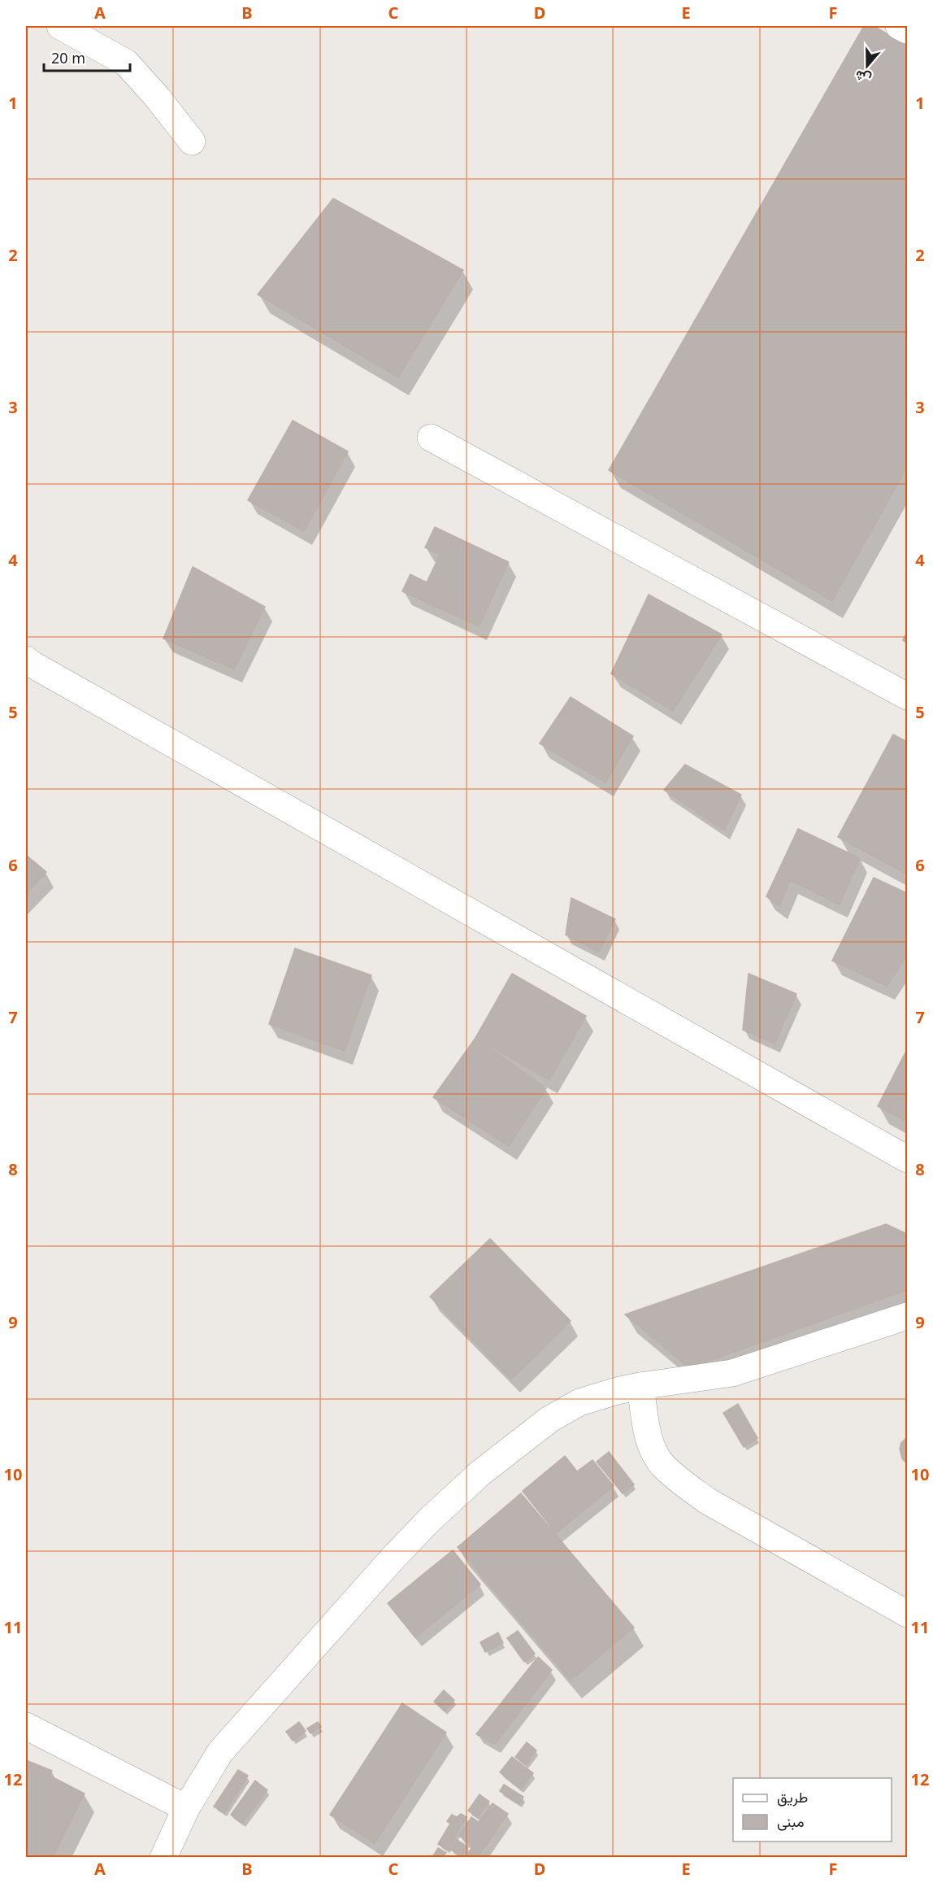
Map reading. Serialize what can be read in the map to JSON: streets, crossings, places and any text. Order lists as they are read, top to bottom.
{
  "legend": ["طريق", "مبنى"],
  "scale_bar": "20 m",
  "north": "bottom",
  "grid": {
    "columns": [
      "A",
      "B",
      "C",
      "D",
      "E",
      "F"
    ],
    "rows": [
      "1",
      "2",
      "3",
      "4",
      "5",
      "6",
      "7",
      "8",
      "9",
      "10",
      "11",
      "12"
    ]
  }
}
